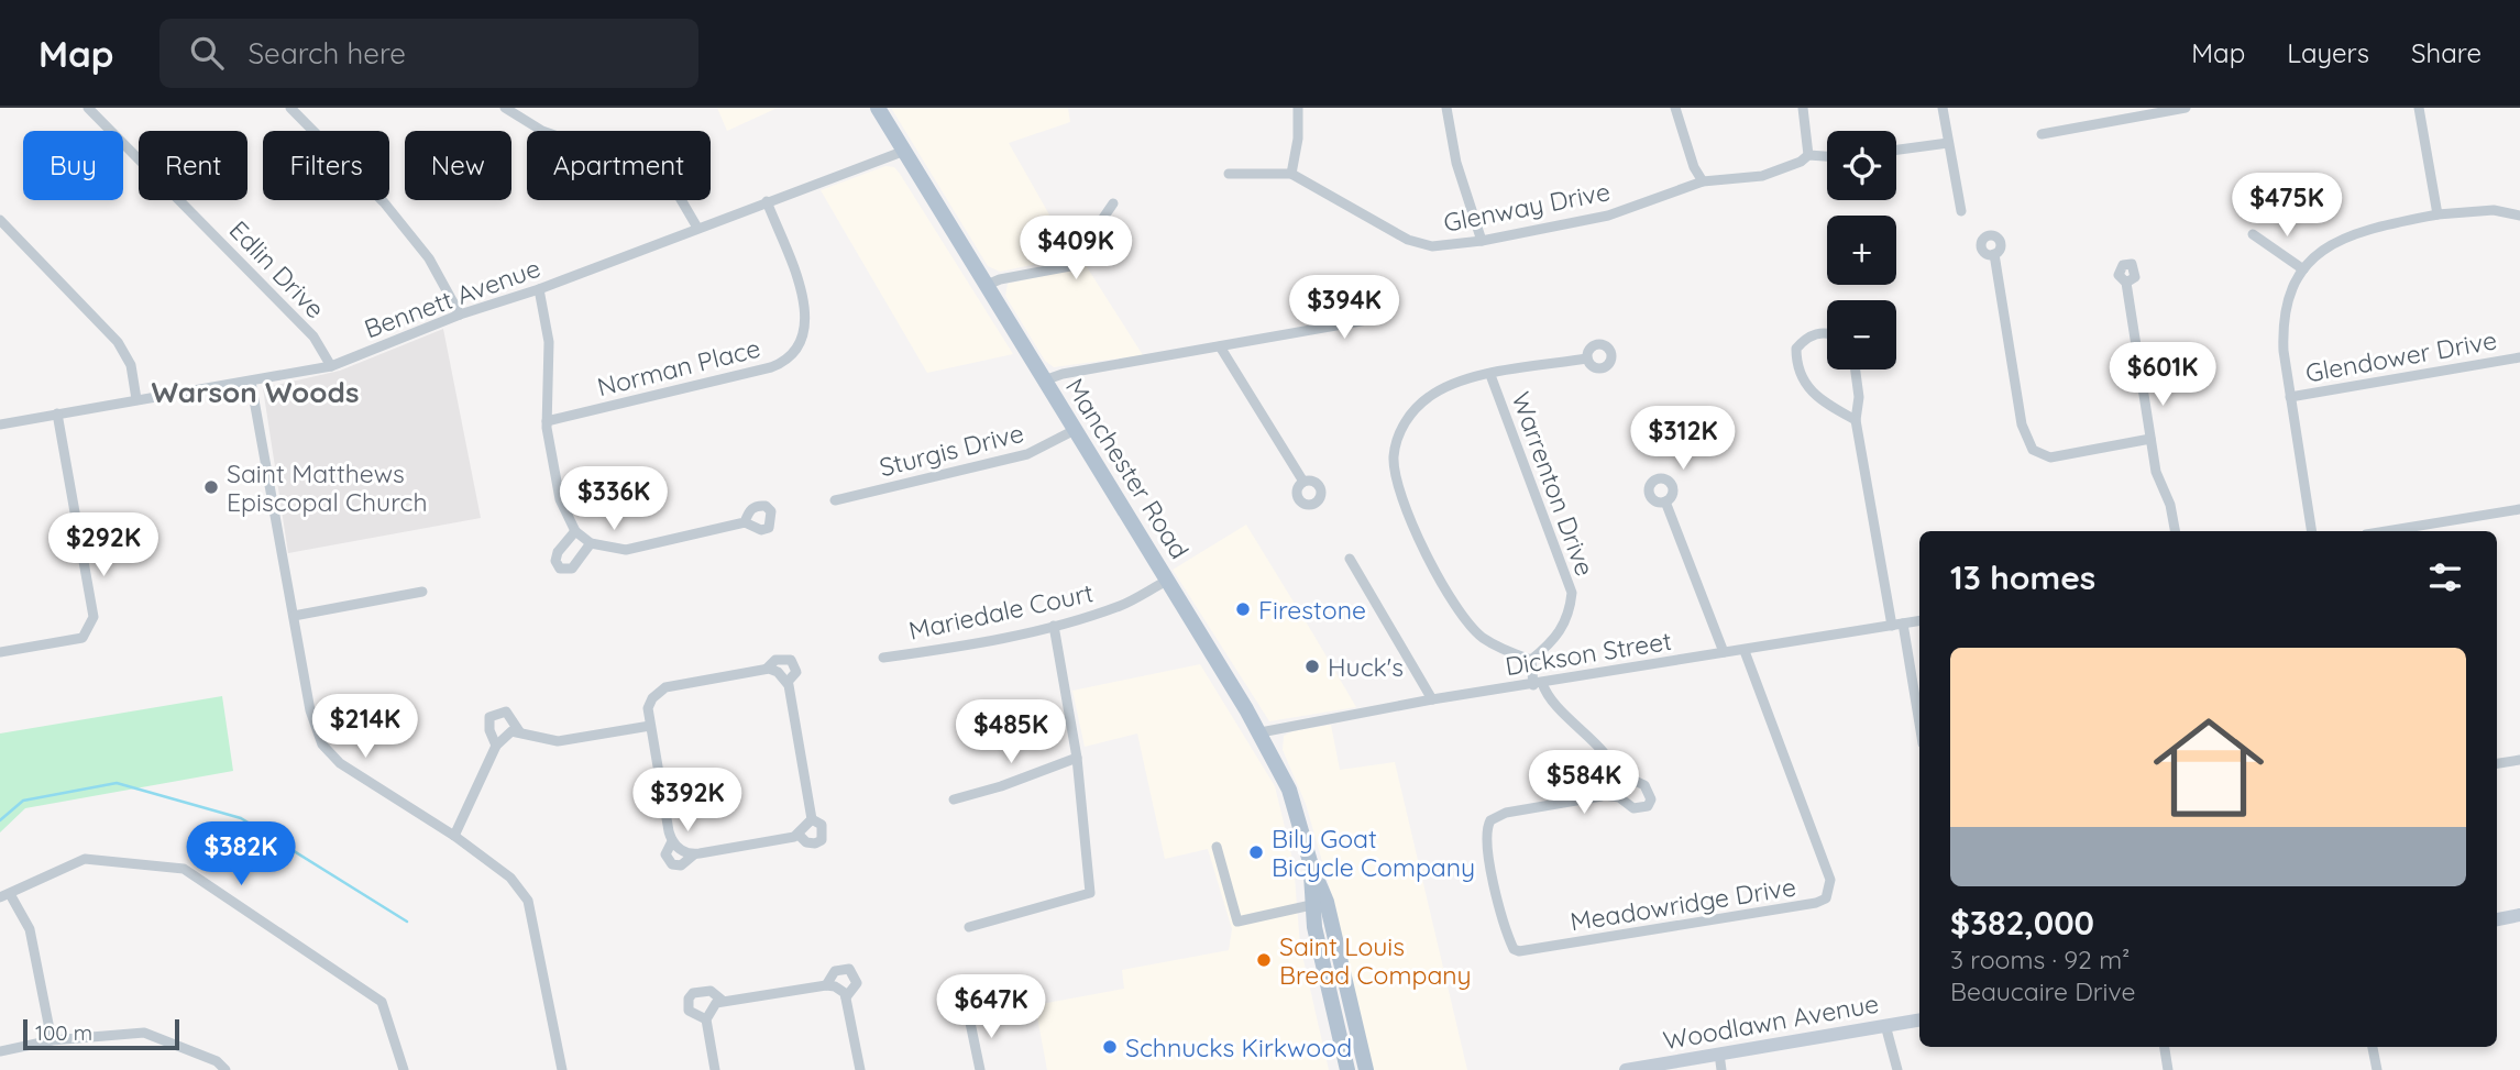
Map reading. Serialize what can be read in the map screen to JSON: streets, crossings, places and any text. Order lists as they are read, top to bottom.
{
  "streets": {
    "main road": ["Manchester Road"],
    "street": [
      "Glenway Drive",
      "Edlin Drive",
      "Bennett Avenue",
      "Glendower Drive",
      "Norman Place",
      "Sturgis Drive",
      "Warrenton Drive",
      "Mariedale Court",
      "Dickson Street",
      "Meadowridge Drive",
      "Woodlawn Avenue"
    ]
  },
  "crossings": [
    ["Edlin Drive", "Bennett Avenue"],
    ["Bennett Avenue", "Norman Place"],
    ["Bennett Avenue", "Manchester Road"],
    ["Sturgis Drive", "Manchester Road"],
    ["Manchester Road", "Mariedale Court"],
    ["Manchester Road", "Dickson Street"],
    ["Dickson Street", "Meadowridge Drive"]
  ],
  "districts": ["Warson Woods"],
  "places": [
    "Saint Matthews Episcopal Church",
    "Firestone",
    "Huck's",
    "Bily Goat Bicycle Company",
    "Saint Louis Bread Company",
    "Schnucks Kirkwood"
  ],
  "scale_bar": "100 m",
  "page": {
    "header": "Map",
    "search": "Search here",
    "nav": ["Map", "Layers", "Share"],
    "map_buttons": ["+", "−"],
    "chip": [
      "Buy",
      "Rent",
      "Filters",
      "New",
      "Apartment"
    ],
    "price": [
      "$475K",
      "$409K",
      "$394K",
      "$601K",
      "$312K",
      "$336K",
      "$292K",
      "$214K",
      "$485K",
      "$584K",
      "$392K",
      "$382K",
      "$647K"
    ],
    "heading": "13 homes",
    "list": [
      {
        "name": "$382,000",
        "note": "3 rooms · 92 m² · Beaucaire Drive"
      }
    ],
    "scale": "100 m"
  }
}
